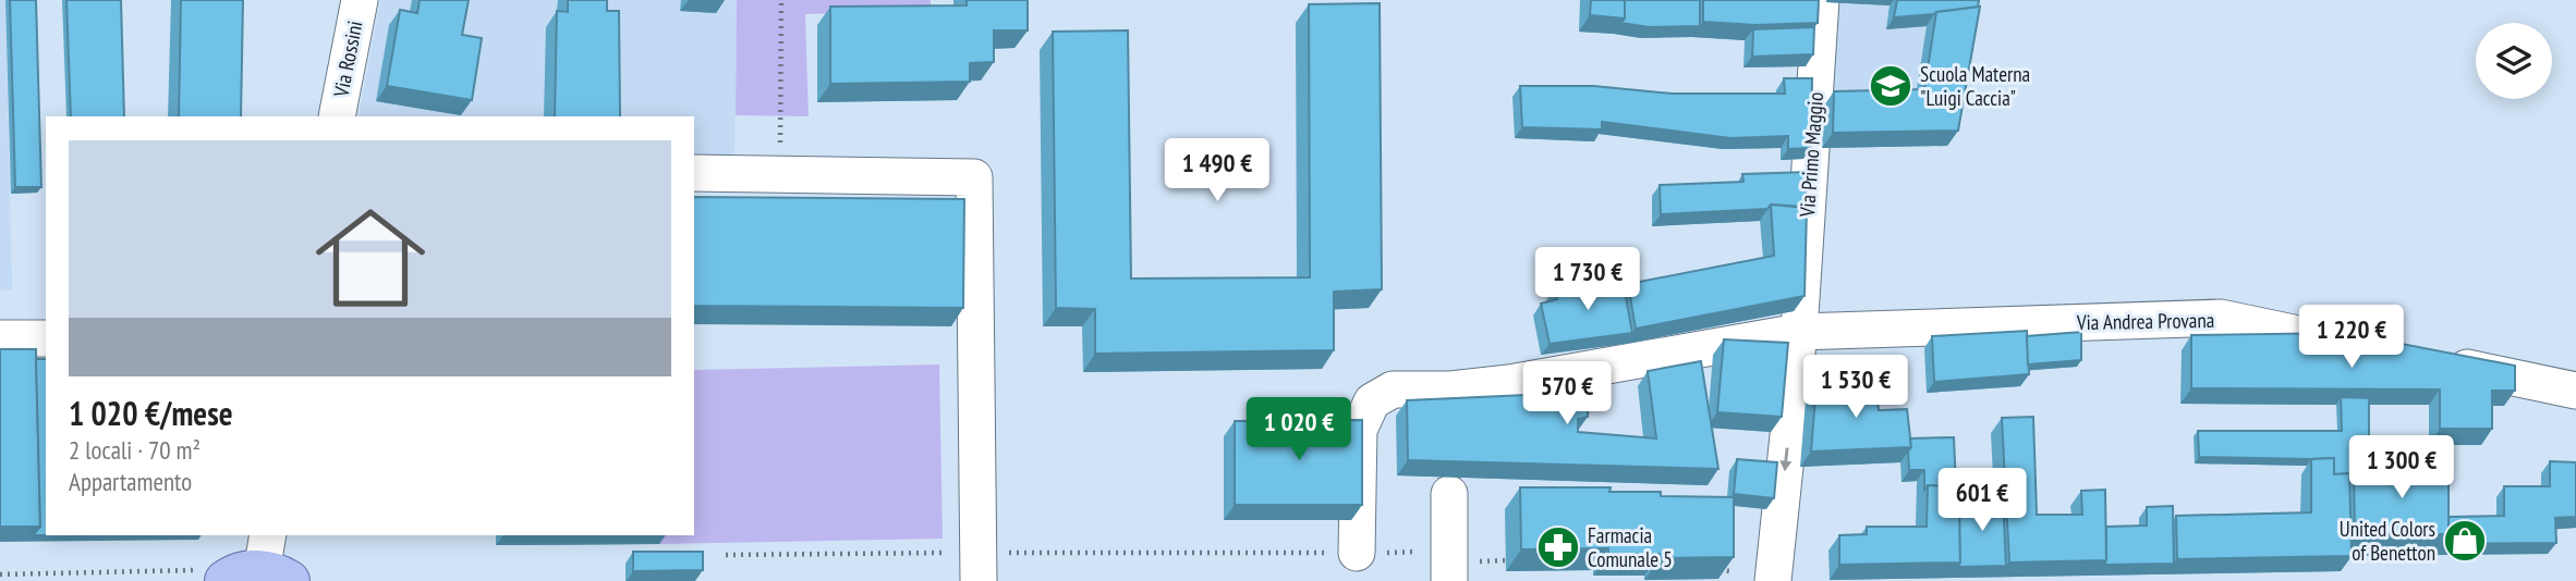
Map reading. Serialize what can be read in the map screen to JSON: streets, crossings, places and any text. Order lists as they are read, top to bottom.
{
  "streets": {
    "street": ["Via Rossini", "Via Primo Maggio", "Via Andrea Provana"]
  },
  "crossings": [
    ["Via Primo Maggio", "Via Andrea Provana"]
  ],
  "one_way": ["Via Primo Maggio"],
  "places": {
    "school or university": ["Scuola Materna \"Luigi Caccia\""],
    "shop": ["United Colors of Benetton"],
    "pharmacy": ["Farmacia Comunale 5"]
  },
  "page": {
    "list": [
      {
        "name": "1 020 €/mese",
        "note": "2 locali · 70 m² · Appartamento"
      }
    ],
    "price": [
      "1 490 €",
      "1 730 €",
      "1 220 €",
      "1 530 €",
      "570 €",
      "1 020 €",
      "1 300 €",
      "601 €"
    ]
  }
}
